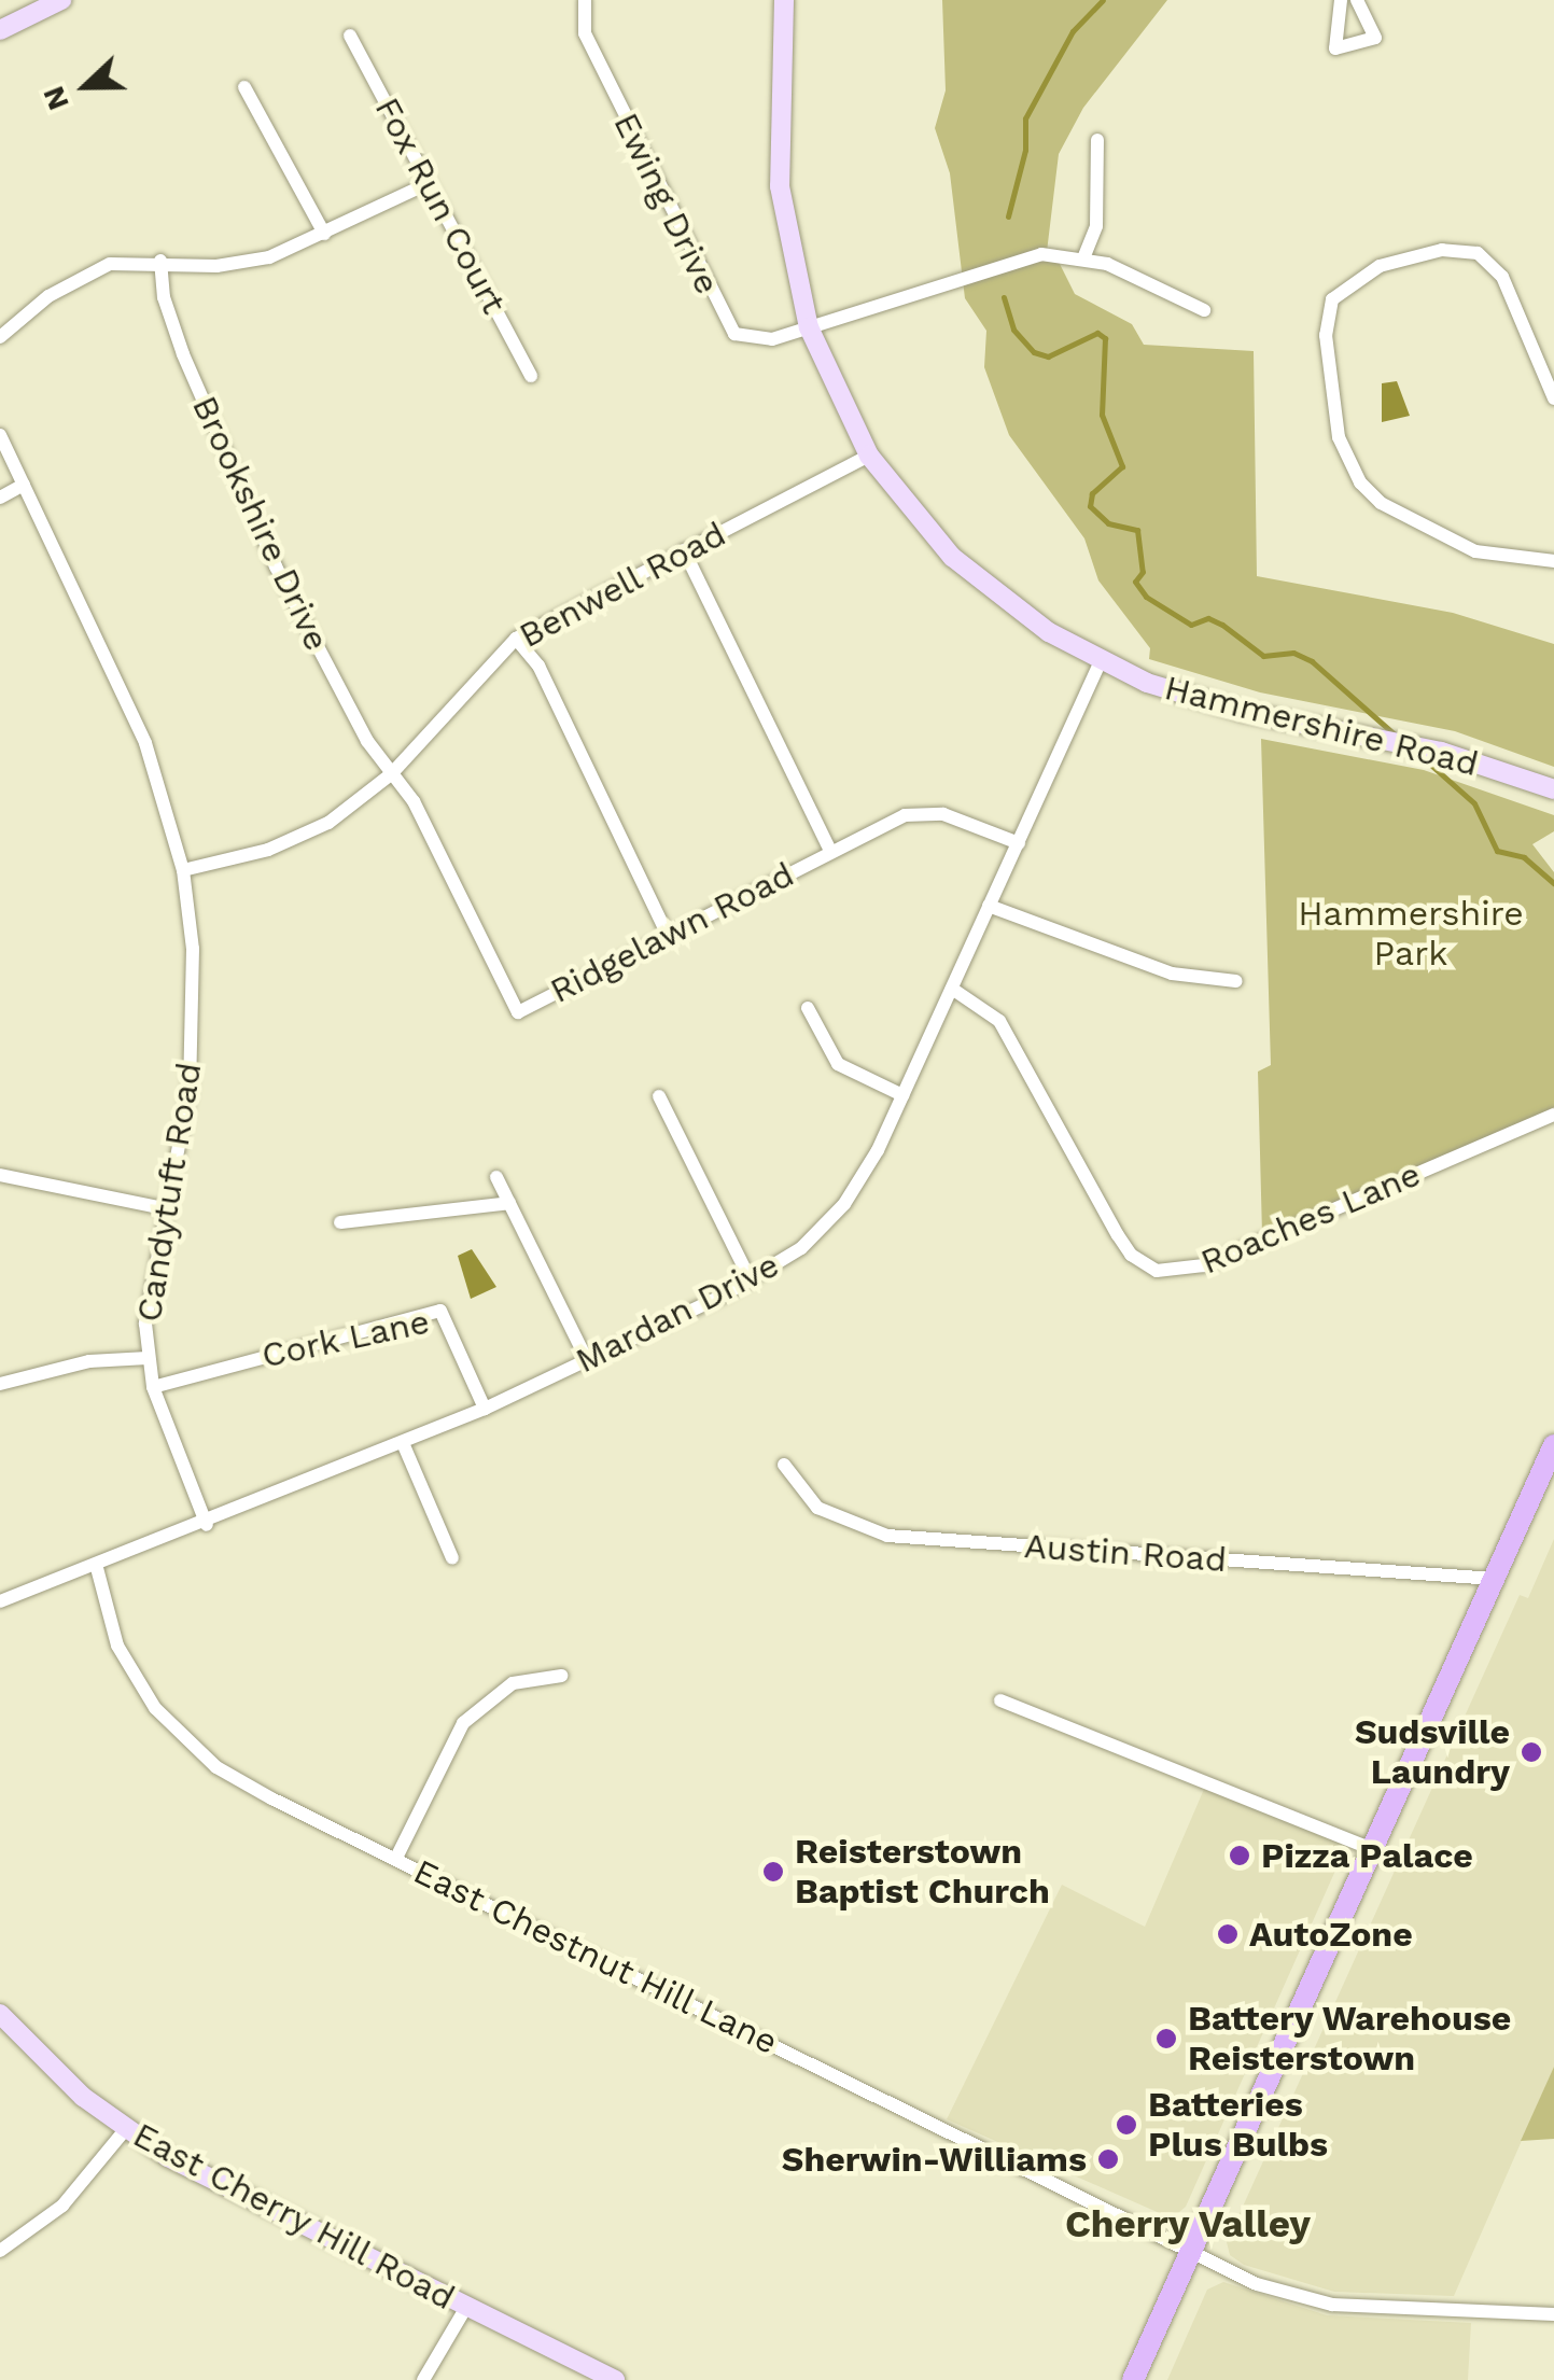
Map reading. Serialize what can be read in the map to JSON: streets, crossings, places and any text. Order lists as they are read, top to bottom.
{
  "streets": {
    "street": [
      "Ewing Drive",
      "Fox Run Court",
      "Brookshire Drive",
      "Benwell Road",
      "Hammershire Road",
      "Ridgelawn Road",
      "Candytuft Road",
      "Roaches Lane",
      "Mardan Drive",
      "Cork Lane",
      "Austin Road",
      "East Chestnut Hill Lane",
      "East Cherry Hill Road"
    ]
  },
  "crossings": [
    ["Ewing Drive", "Hammershire Road"],
    ["Brookshire Drive", "Benwell Road"],
    ["Brookshire Drive", "Ridgelawn Road"],
    ["Benwell Road", "Hammershire Road"],
    ["Benwell Road", "Ridgelawn Road"],
    ["Benwell Road", "Candytuft Road"],
    ["Hammershire Road", "Mardan Drive"],
    ["Ridgelawn Road", "Mardan Drive"],
    ["Candytuft Road", "Mardan Drive"],
    ["Candytuft Road", "Cork Lane"],
    ["Roaches Lane", "Mardan Drive"],
    ["Mardan Drive", "Cork Lane"],
    ["Mardan Drive", "East Chestnut Hill Lane"]
  ],
  "districts": ["Cherry Valley"],
  "parks": ["Hammershire Park"],
  "places": [
    "Sudsville Laundry",
    "Pizza Palace",
    "Reisterstown Baptist Church",
    "AutoZone",
    "Battery Warehouse Reisterstown",
    "Batteries Plus Bulbs",
    "Sherwin-Williams"
  ],
  "north": "left"
}
